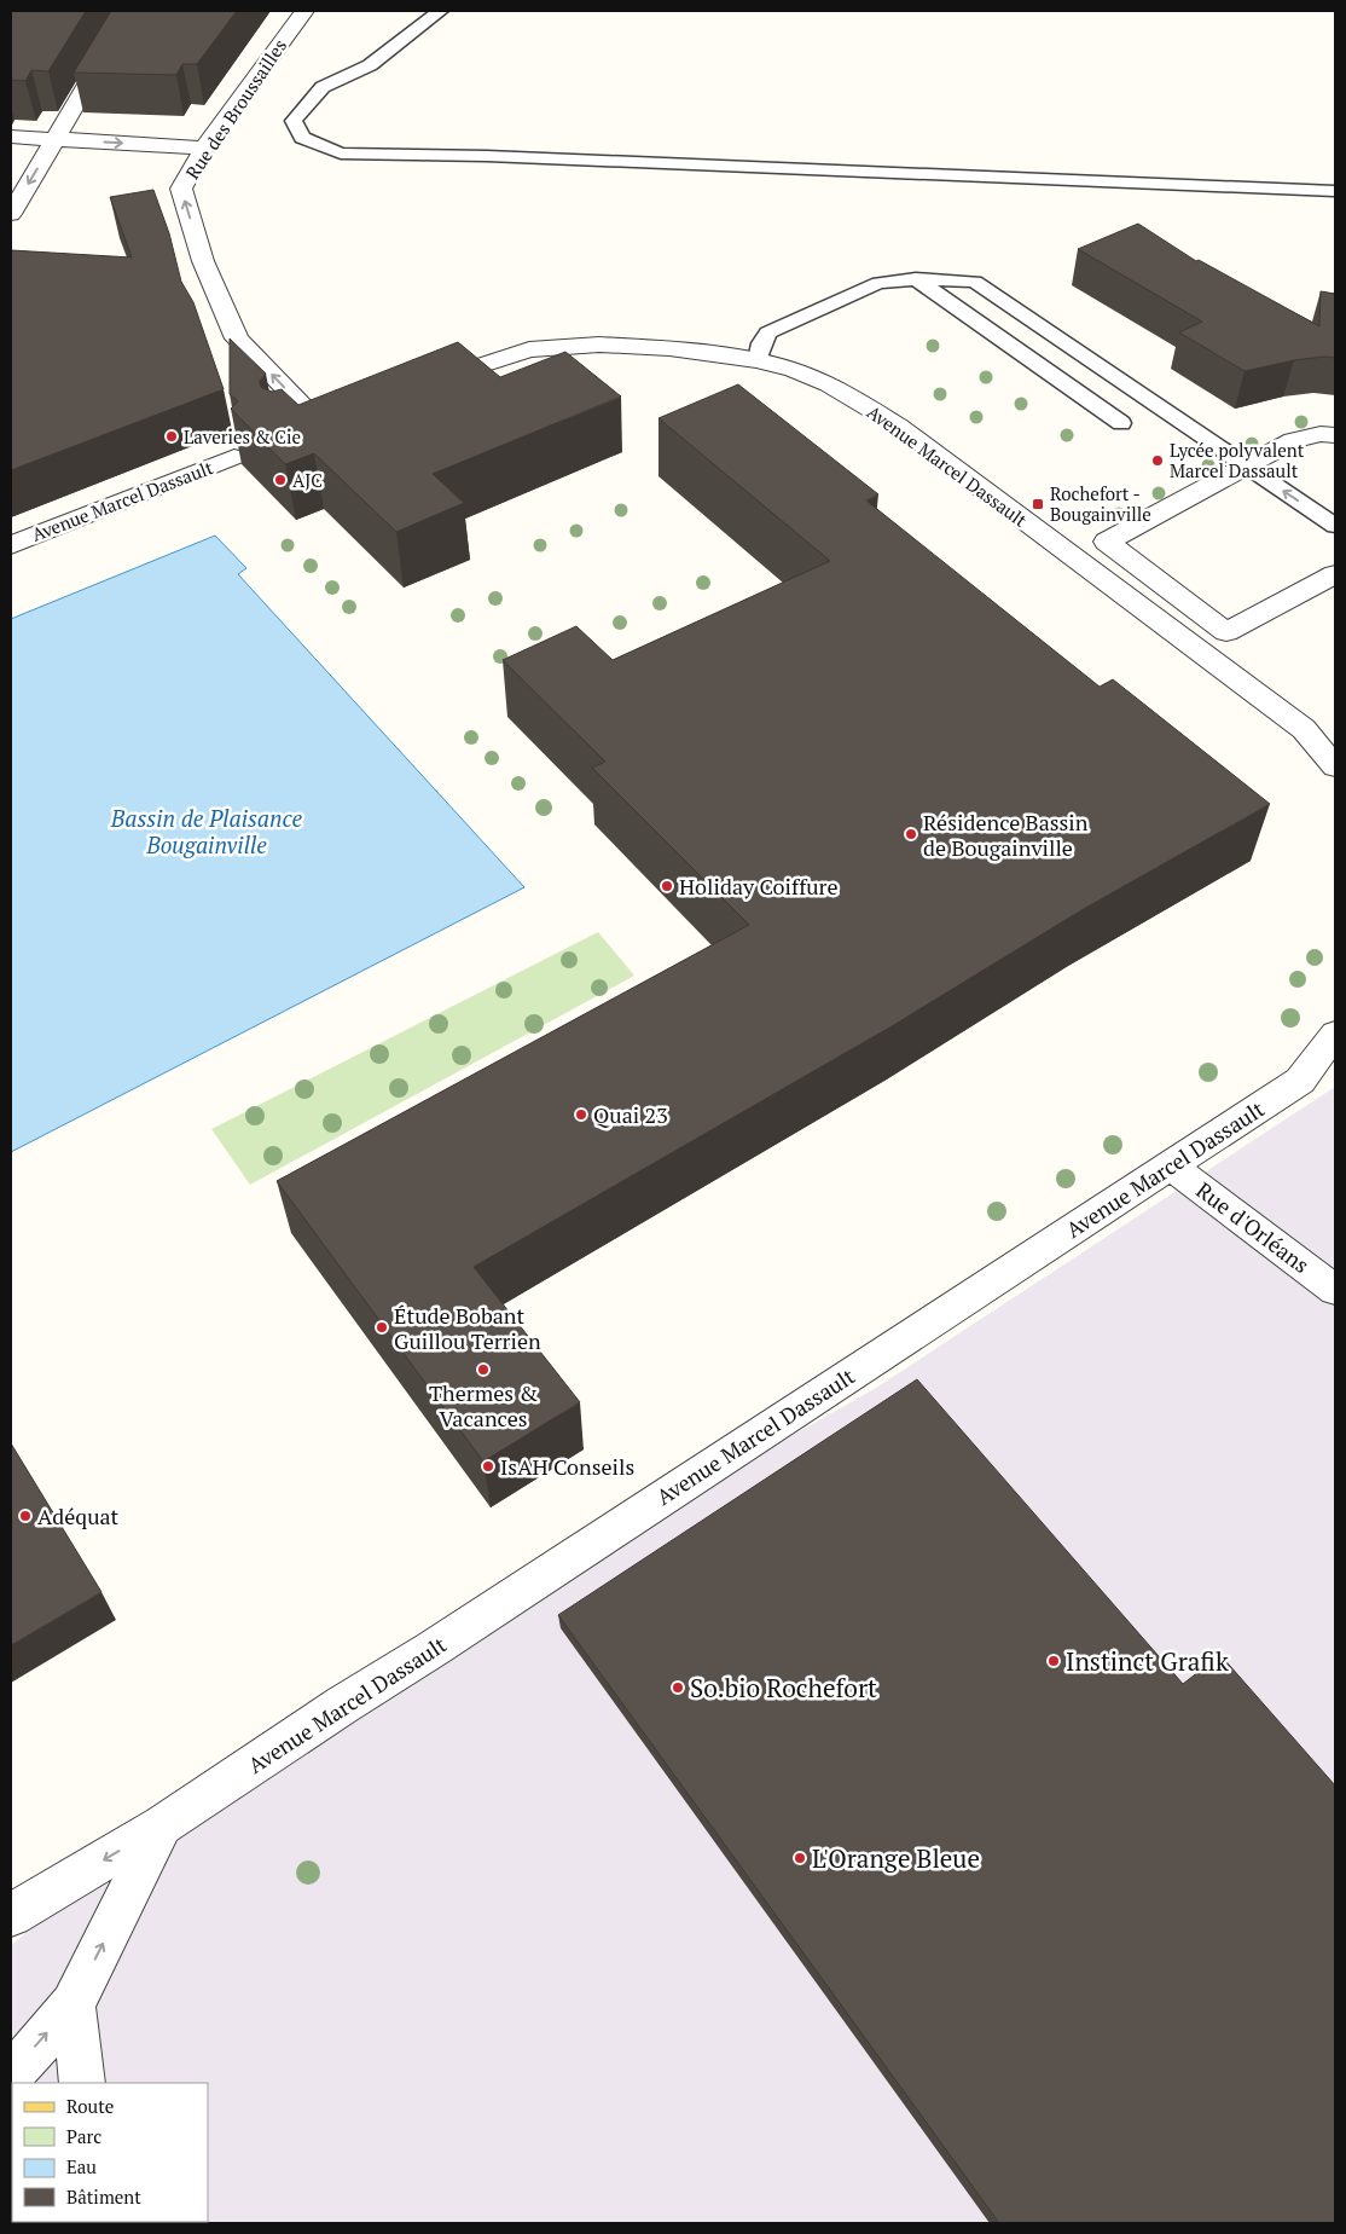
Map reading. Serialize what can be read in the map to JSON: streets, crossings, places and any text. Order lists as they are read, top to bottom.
{
  "streets": {
    "street": ["Rue des Broussailles", "Avenue Marcel Dassault", "Rue d'Orléans"]
  },
  "crossings": [
    ["Avenue Marcel Dassault", "Rue d'Orléans"]
  ],
  "one_way": ["Rue des Broussailles"],
  "water": ["Bassin de Plaisance Bougainville"],
  "places": {
    "other": [
      "Laveries & Cie",
      "Lycée polyvalent Marcel Dassault",
      "AJC",
      "Résidence Bassin de Bougainville",
      "Holiday Coiffure",
      "Quai 23",
      "Étude Bobant Guillou Terrien",
      "Thermes & Vacances",
      "IsAH Conseils",
      "Adéquat",
      "Instinct Grafik",
      "So.bio Rochefort",
      "L'Orange Bleue"
    ],
    "transit": ["Rochefort - Bougainville"]
  },
  "legend": [
    "Route",
    "Parc",
    "Eau",
    "Bâtiment"
  ]
}
